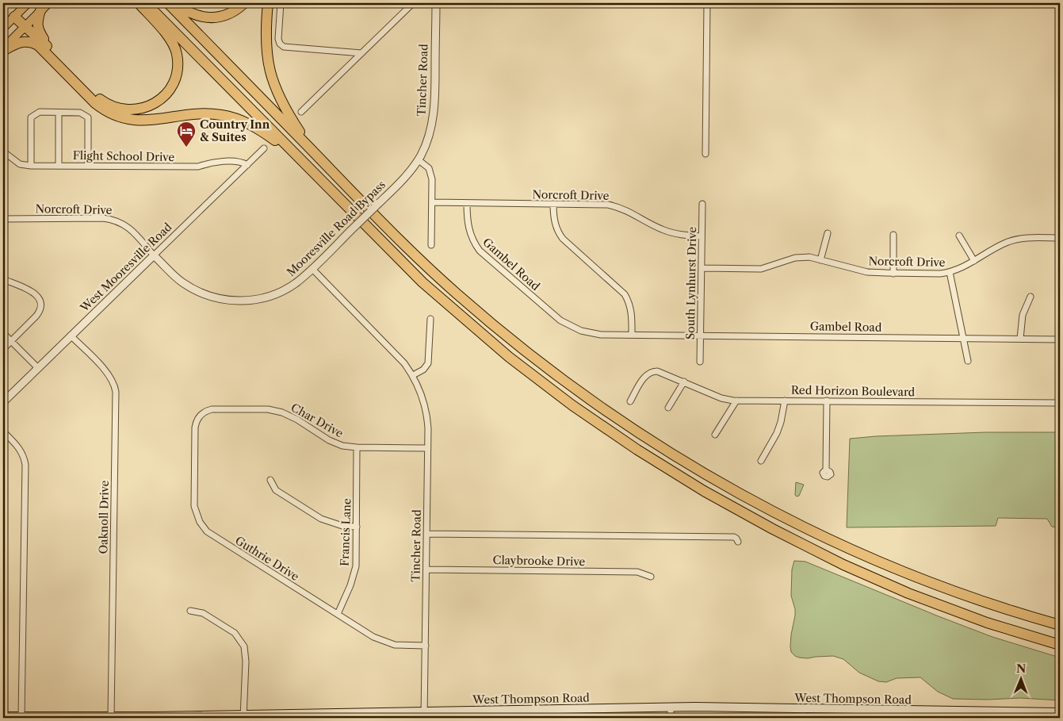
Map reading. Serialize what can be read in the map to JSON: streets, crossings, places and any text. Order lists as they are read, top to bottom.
{
  "streets": {
    "main road": ["West Thompson Road"],
    "street": [
      "Tincher Road",
      "Flight School Drive",
      "Norcroft Drive",
      "Mooresville Road Bypass",
      "Gambel Road",
      "West Mooresville Road",
      "South Lynhurst Drive",
      "Red Horizon Boulevard",
      "Char Drive",
      "Oaknoll Drive",
      "Francis Lane",
      "Guthrie Drive",
      "Claybrooke Drive"
    ]
  },
  "crossings": [
    ["Tincher Road", "Mooresville Road Bypass"],
    ["Tincher Road", "Char Drive"],
    ["Tincher Road", "Guthrie Drive"],
    ["Tincher Road", "Claybrooke Drive"],
    ["Tincher Road", "West Thompson Road"],
    ["Flight School Drive", "West Mooresville Road"],
    ["Norcroft Drive", "Mooresville Road Bypass"],
    ["Norcroft Drive", "Gambel Road"],
    ["Norcroft Drive", "West Mooresville Road"],
    ["Norcroft Drive", "South Lynhurst Drive"],
    ["Mooresville Road Bypass", "West Mooresville Road"],
    ["Gambel Road", "South Lynhurst Drive"],
    ["West Mooresville Road", "Oaknoll Drive"],
    ["Char Drive", "Francis Lane"],
    ["Char Drive", "Guthrie Drive"],
    ["Oaknoll Drive", "West Thompson Road"],
    ["Francis Lane", "Guthrie Drive"]
  ],
  "places": {
    "hotel": ["Country Inn & Suites"]
  },
  "north": "top"
}
